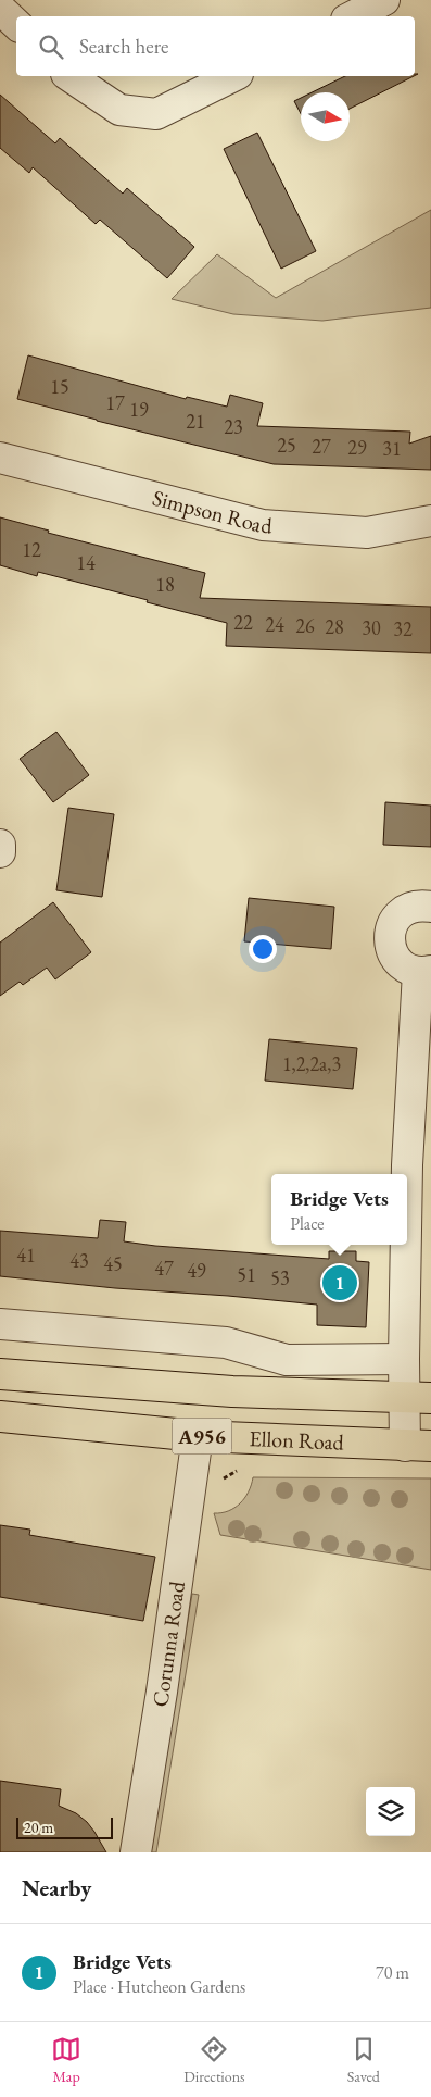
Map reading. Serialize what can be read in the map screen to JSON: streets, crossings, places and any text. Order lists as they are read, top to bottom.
{
  "streets": {
    "main road": ["A956", "Ellon Road"],
    "street": ["Simpson Road", "Corunna Road"]
  },
  "crossings": [
    ["Ellon Road", "Corunna Road"]
  ],
  "house_numbers": [
    "15",
    "17",
    "19",
    "21",
    "23",
    "25",
    "27",
    "29",
    "31",
    "12",
    "14",
    "18",
    "22",
    "24",
    "26",
    "28",
    "30",
    "32",
    "1,2,2a,3",
    "41",
    "43",
    "45",
    "47",
    "49",
    "51",
    "53"
  ],
  "scale_bar": "20 m",
  "north": "right",
  "page": {
    "search": "Search here",
    "popup": ["Bridge Vets", "Place"],
    "pins": "1",
    "scale": "20 m",
    "heading": "Nearby",
    "list": [
      {
        "mark": "1",
        "name": "Bridge Vets",
        "note": "Place · Hutcheon Gardens",
        "value": "70 m"
      }
    ],
    "nav": ["Map", "Directions", "Saved"]
  }
}
